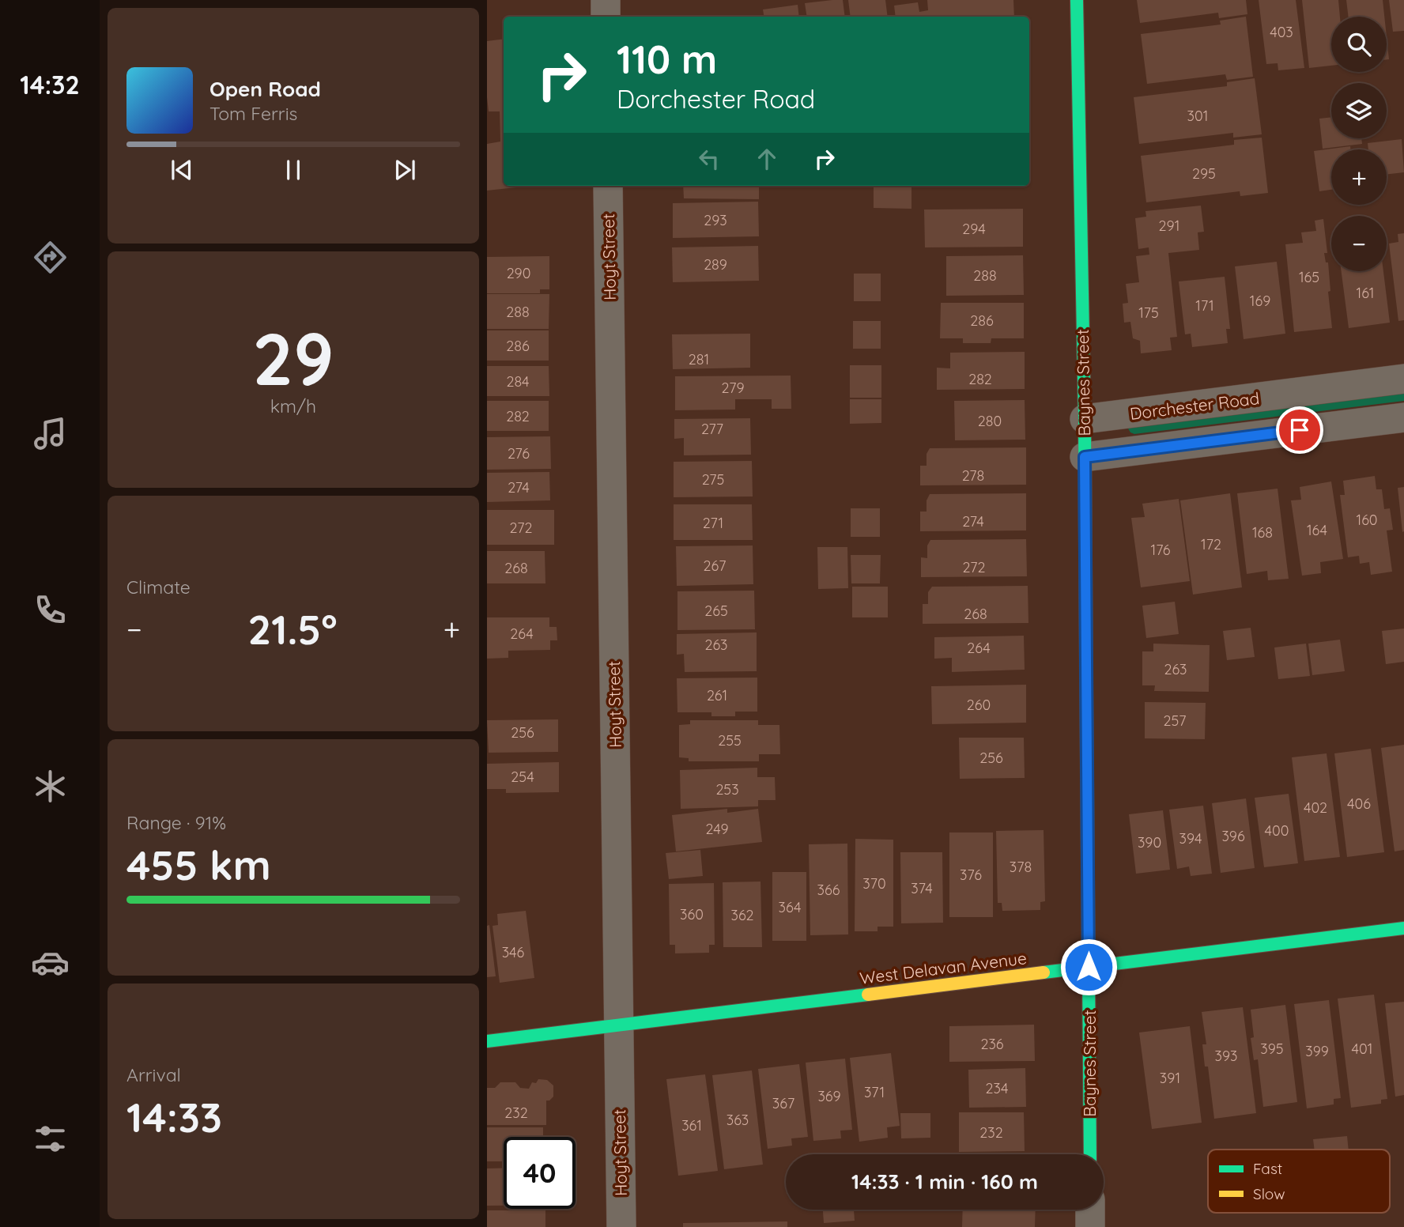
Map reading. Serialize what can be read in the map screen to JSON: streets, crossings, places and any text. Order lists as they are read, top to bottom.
{
  "streets": {
    "street": [
      "Hoyt Street",
      "Baynes Street",
      "Dorchester Road",
      "West Delavan Avenue"
    ]
  },
  "crossings": [
    ["Hoyt Street", "West Delavan Avenue"],
    ["Baynes Street", "Dorchester Road"],
    ["Baynes Street", "West Delavan Avenue"]
  ],
  "house_numbers": [
    "403",
    "301",
    "295",
    "293",
    "291",
    "294",
    "289",
    "290",
    "288",
    "165",
    "161",
    "169",
    "171",
    "288",
    "175",
    "286",
    "286",
    "281",
    "282",
    "284",
    "279",
    "282",
    "280",
    "277",
    "276",
    "278",
    "275",
    "274",
    "160",
    "274",
    "271",
    "272",
    "164",
    "168",
    "172",
    "176",
    "267",
    "272",
    "268",
    "265",
    "268",
    "264",
    "263",
    "264",
    "263",
    "261",
    "260",
    "257",
    "256",
    "255",
    "256",
    "254",
    "253",
    "406",
    "402",
    "249",
    "400",
    "396",
    "394",
    "390",
    "378",
    "376",
    "370",
    "374",
    "366",
    "364",
    "360",
    "362",
    "346",
    "236",
    "395",
    "401",
    "399",
    "393",
    "391",
    "234",
    "371",
    "369",
    "367",
    "232",
    "363",
    "361",
    "232"
  ],
  "legend": ["Fast", "Slow"],
  "page": {
    "tabs": "14:32",
    "map_buttons": ["+", "−"],
    "turn": ["110 m", "Dorchester Road"],
    "song": ["Open Road", "Tom Ferris"],
    "tile": [
      ["29", "km/h"],
      "Climate",
      ["Range · 91%", "455 km"],
      ["Arrival", "14:33"]
    ],
    "heat": ["−", "21.5°", "+"],
    "limit": "40",
    "trip": "14:33 · 1 min · 160 m"
  }
}
